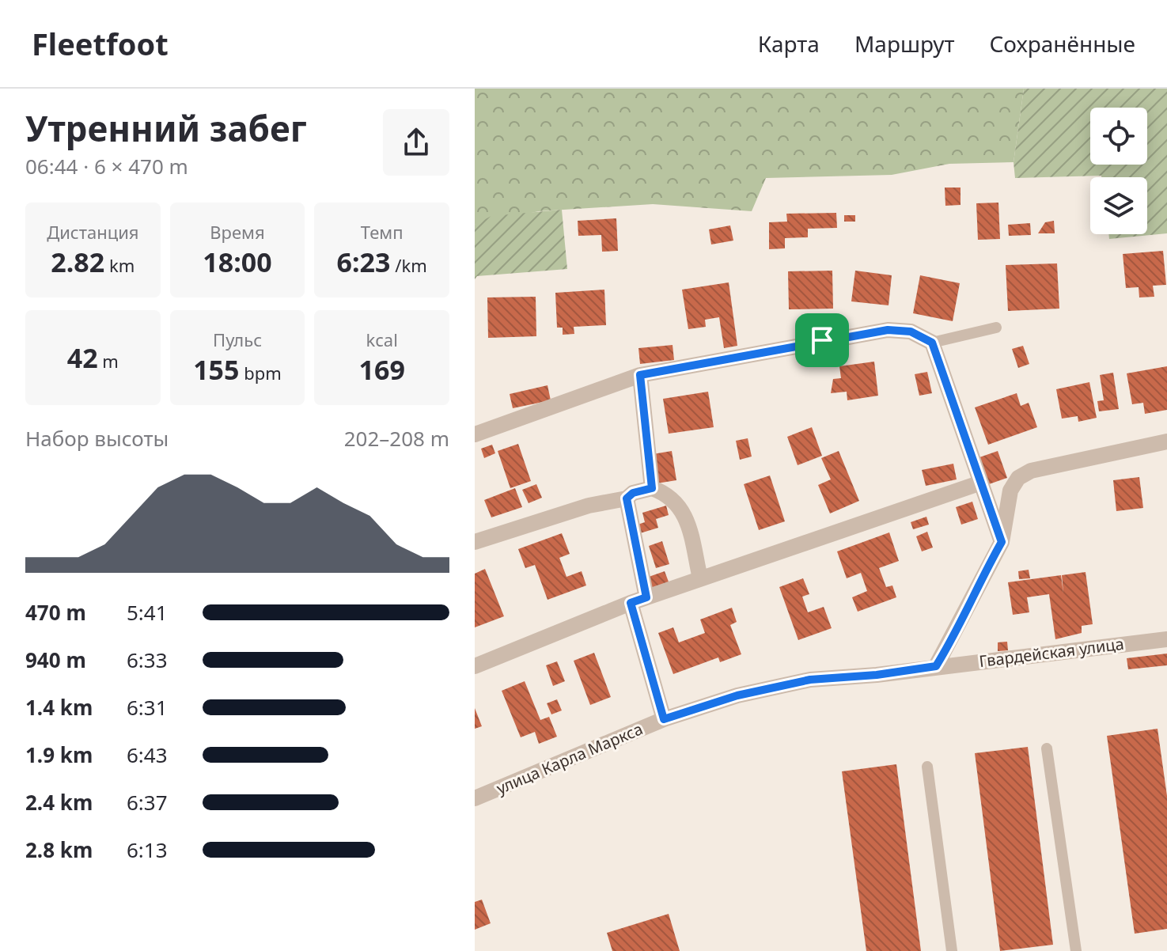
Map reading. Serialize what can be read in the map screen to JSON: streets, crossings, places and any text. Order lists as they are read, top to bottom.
{
  "streets": {
    "street": ["Гвардейская улица", "улица Карла Маркса"]
  },
  "crossings": [
    ["Гвардейская улица", "улица Карла Маркса"]
  ],
  "page": {
    "header": "Fleetfoot",
    "nav": ["Карта", "Маршрут", "Сохранённые"],
    "heading": ["Утренний забег", "06:44 · 6 × 470 m"],
    "stats": [
      ["Дистанция", "2.82 km"],
      ["Время", "18:00"],
      ["Темп", "6:23 /km"],
      ["42 m"],
      ["Пульс", "155 bpm"],
      ["kcal", "169"]
    ],
    "chart": ["Набор высоты", "202–208 m"],
    "list": [
      {
        "name": "470 m",
        "note": "5:41"
      },
      {
        "name": "940 m",
        "note": "6:33"
      },
      {
        "name": "1.4 km",
        "note": "6:31"
      },
      {
        "name": "1.9 km",
        "note": "6:43"
      },
      {
        "name": "2.4 km",
        "note": "6:37"
      },
      {
        "name": "2.8 km",
        "note": "6:13"
      }
    ]
  }
}
